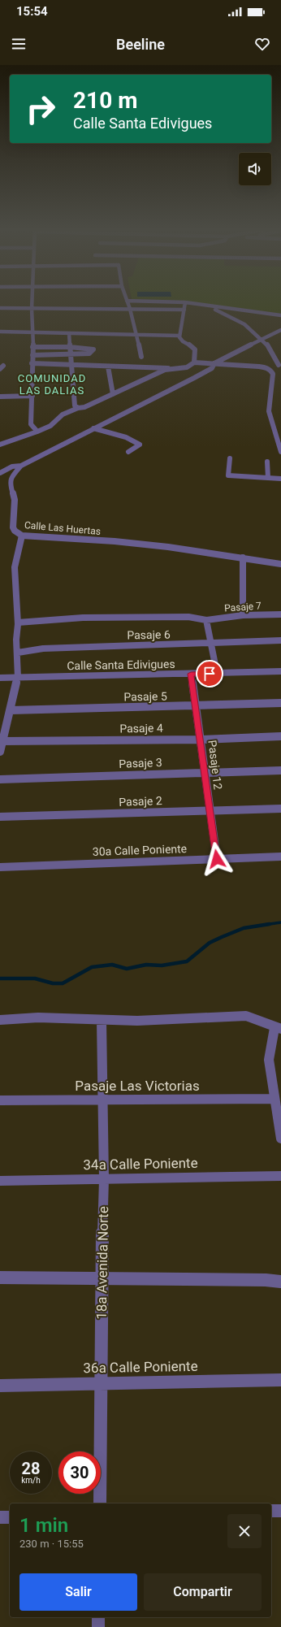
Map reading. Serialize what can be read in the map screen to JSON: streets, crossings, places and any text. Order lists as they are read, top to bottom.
{
  "streets": {
    "street": [
      "Calle Las Huertas",
      "Pasaje 7",
      "Pasaje 6",
      "Calle Santa Edivigues",
      "Pasaje 5",
      "Pasaje 4",
      "Pasaje 3",
      "Pasaje 12",
      "Pasaje 2",
      "30a Calle Poniente",
      "Pasaje Las Victorias",
      "34a Calle Poniente",
      "18a Avenida Norte",
      "36a Calle Poniente"
    ]
  },
  "crossings": [
    ["Calle Santa Edivigues", "Pasaje 12"],
    ["Pasaje 5", "Pasaje 12"],
    ["Pasaje 4", "Pasaje 12"],
    ["Pasaje 3", "Pasaje 12"],
    ["Pasaje 12", "Pasaje 2"],
    ["Pasaje 12", "30a Calle Poniente"],
    ["Pasaje Las Victorias", "18a Avenida Norte"],
    ["34a Calle Poniente", "18a Avenida Norte"],
    ["18a Avenida Norte", "36a Calle Poniente"]
  ],
  "districts": ["COMUNIDAD LAS DALIAS"],
  "page": {
    "status": "15:54",
    "header": "Beeline",
    "turn": ["210 m", "Calle Santa Edivigues"],
    "speed": "28 km/h",
    "limit": "30",
    "heading": ["1 min", "230 m · 15:55"],
    "buttons": ["Salir", "Compartir"]
  }
}
